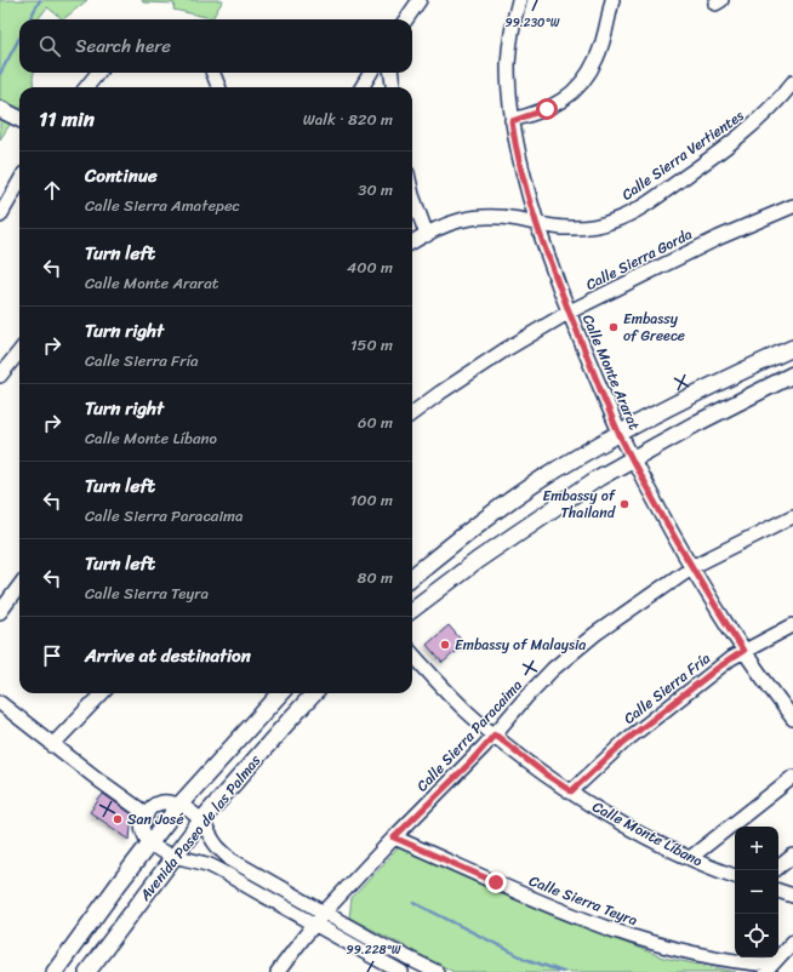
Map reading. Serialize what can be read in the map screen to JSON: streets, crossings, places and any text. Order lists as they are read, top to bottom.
{
  "streets": {
    "main road": ["Avenida Paseo de las Palmas"],
    "street": [
      "Calle Sierra Vertientes",
      "Calle Sierra Gorda",
      "Calle Monte Ararat",
      "Calle Sierra Fría",
      "Calle Sierra Paracaima",
      "Calle Monte Líbano",
      "Calle Sierra Teyra"
    ]
  },
  "crossings": [
    ["Calle Sierra Vertientes", "Calle Monte Ararat"],
    ["Calle Sierra Gorda", "Calle Monte Ararat"],
    ["Calle Monte Ararat", "Calle Sierra Fría"],
    ["Calle Monte Ararat", "Calle Sierra Paracaima"],
    ["Calle Sierra Fría", "Calle Monte Líbano"],
    ["Calle Sierra Paracaima", "Calle Monte Líbano"],
    ["Calle Sierra Paracaima", "Calle Sierra Teyra"]
  ],
  "places": [
    "Embassy of Greece",
    "Embassy of Thailand",
    "Embassy of Malaysia",
    "San José"
  ],
  "page": {
    "search": "Search here",
    "heading": ["11 min", "Walk · 820 m"],
    "list": [
      ["Continue", "Calle Sierra Amatepec", "30 m"],
      ["Turn left", "Calle Monte Ararat", "400 m"],
      ["Turn right", "Calle Sierra Fría", "150 m"],
      ["Turn right", "Calle Monte Líbano", "60 m"],
      ["Turn left", "Calle Sierra Paracaima", "100 m"],
      ["Turn left", "Calle Sierra Teyra", "80 m"],
      "Arrive at destination"
    ],
    "map_buttons": ["+", "−"]
  },
  "coordinates": ["99.230°W", "99.228°W"]
}
